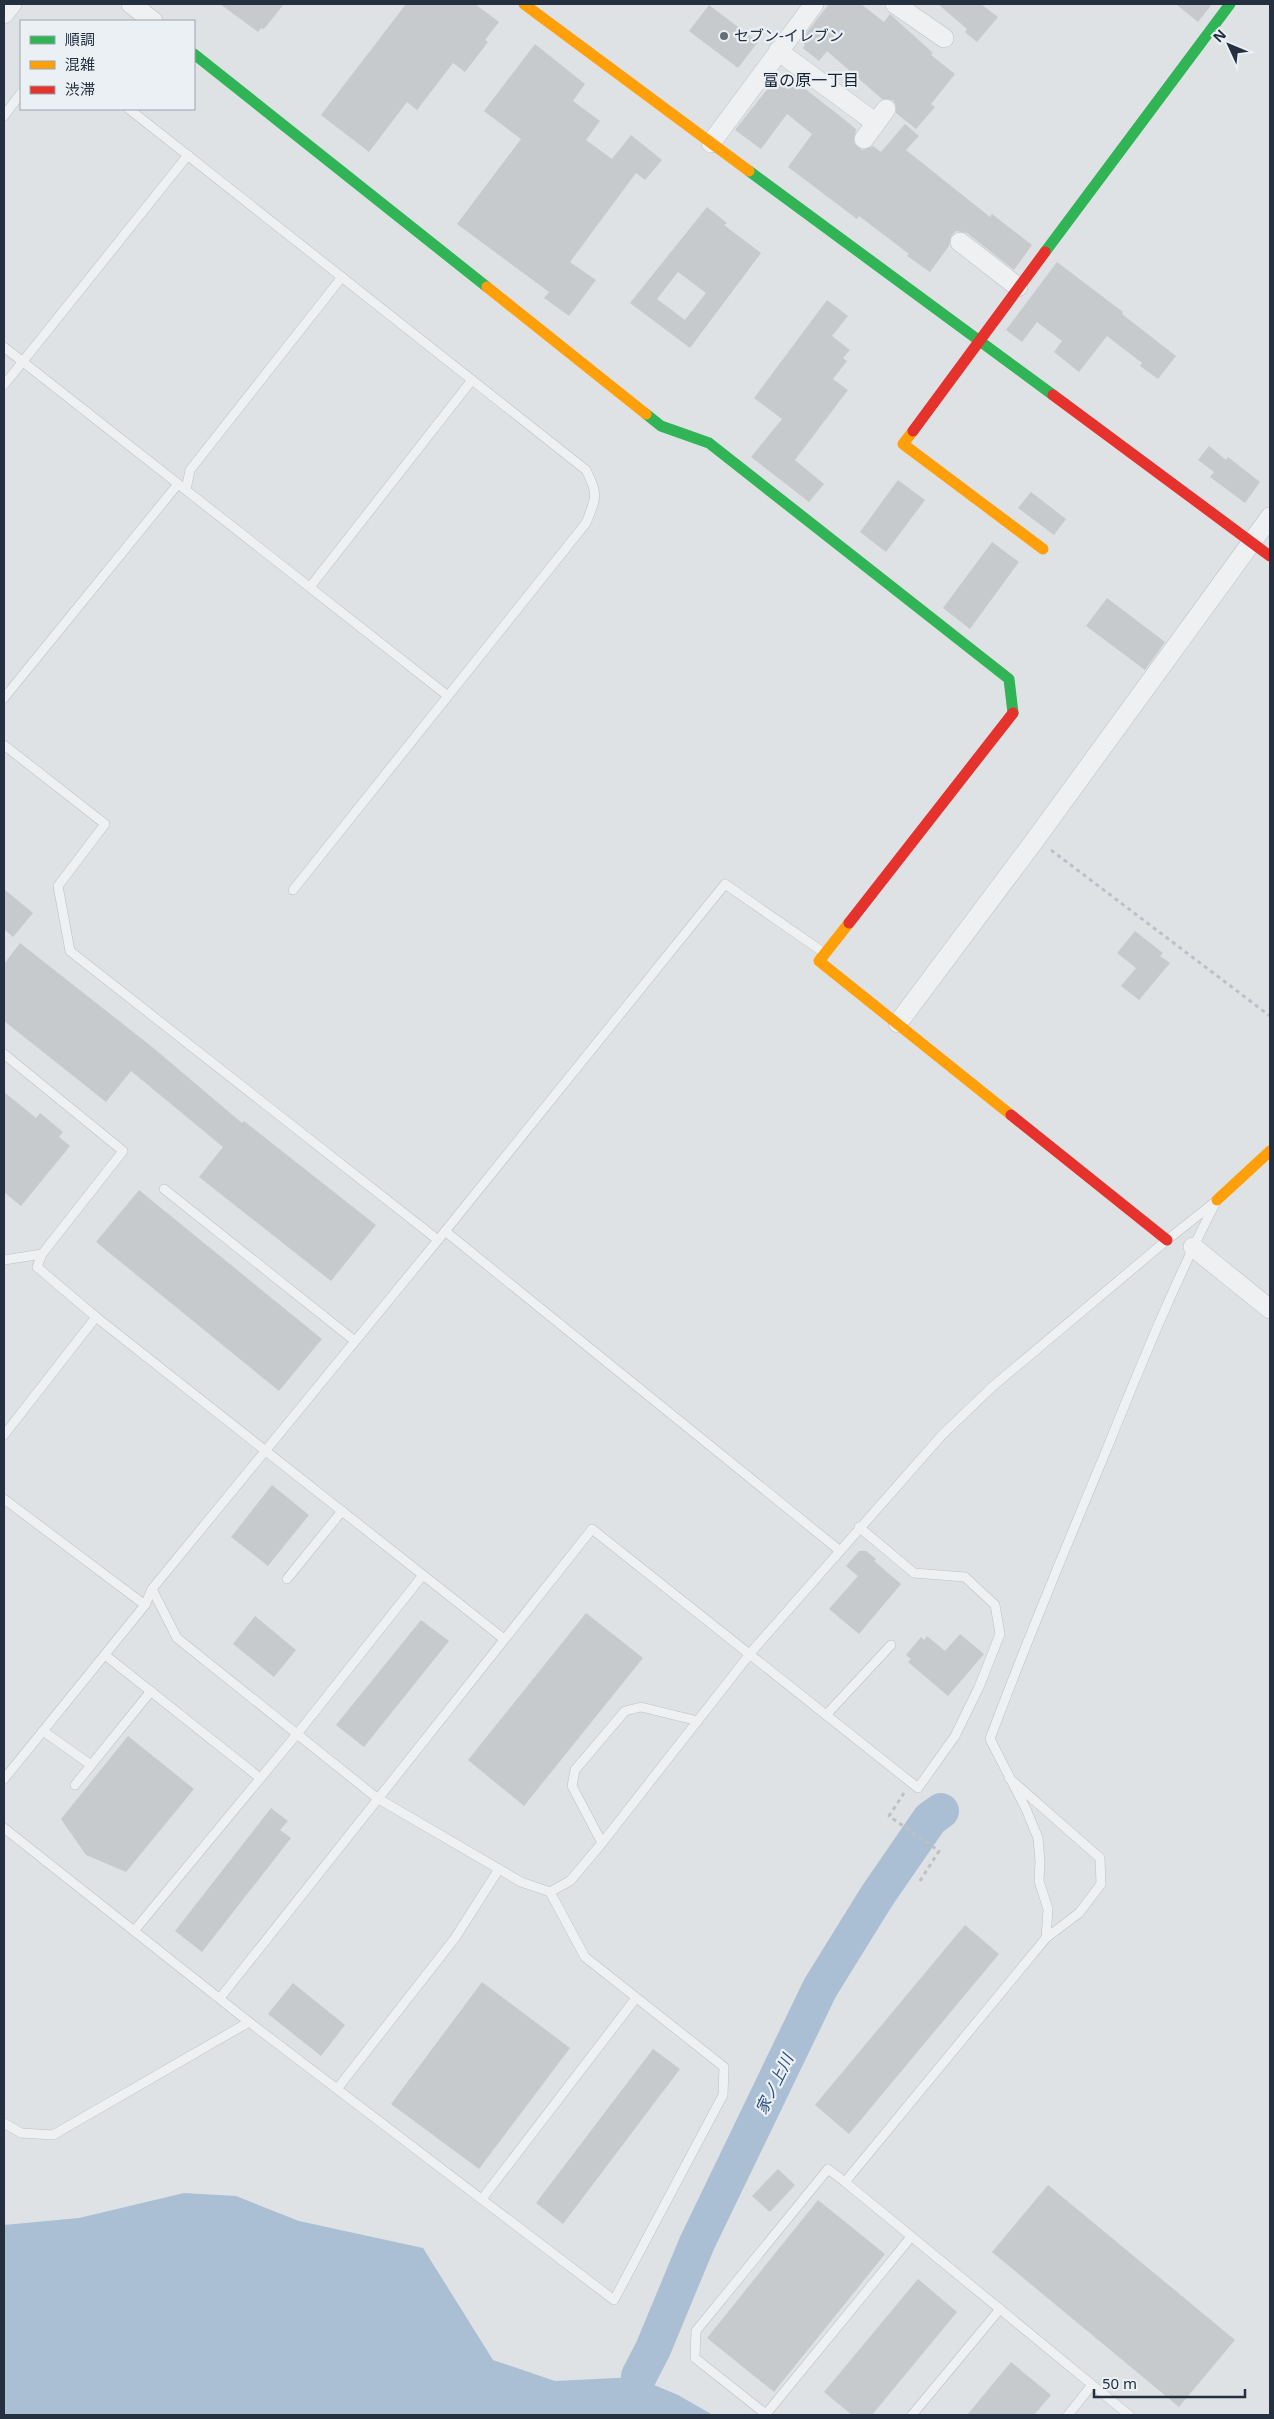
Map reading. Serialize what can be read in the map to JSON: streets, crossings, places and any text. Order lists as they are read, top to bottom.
{
  "districts": ["富の原一丁目"],
  "water": ["家ノ上川"],
  "places": ["セブン-イレブン"],
  "legend": ["順調", "混雑", "渋滞"],
  "scale_bar": "50 m",
  "north": "top left"
}
